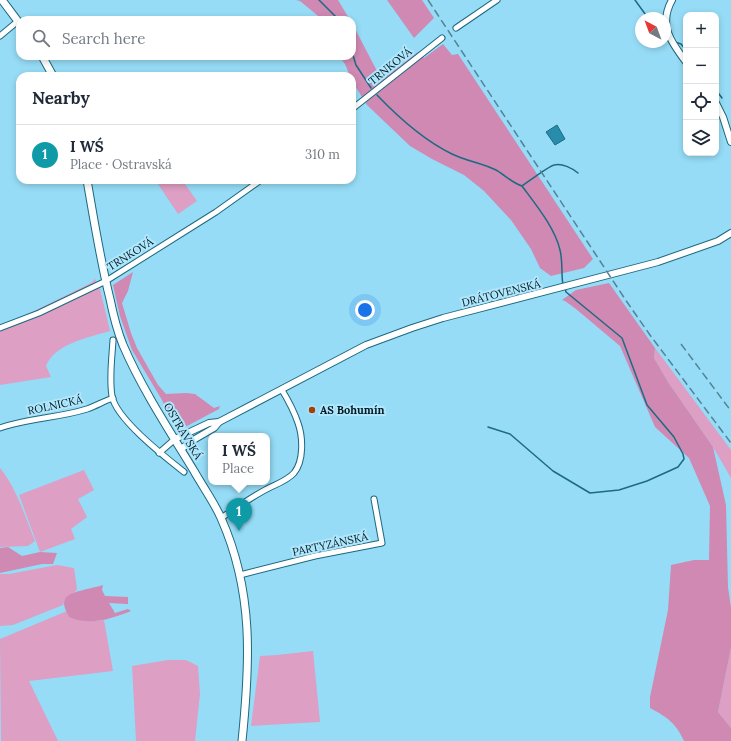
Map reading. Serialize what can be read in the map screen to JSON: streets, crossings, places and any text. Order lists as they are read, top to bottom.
{
  "streets": {
    "main road": ["OSTRAVSKÁ"],
    "street": [
      "TRNKOVÁ",
      "DRÁTOVENSKÁ",
      "ROLNICKÁ",
      "PARTYZÁNSKÁ"
    ]
  },
  "crossings": [
    ["TRNKOVÁ", "OSTRAVSKÁ"],
    ["DRÁTOVENSKÁ", "OSTRAVSKÁ"],
    ["ROLNICKÁ", "OSTRAVSKÁ"],
    ["OSTRAVSKÁ", "PARTYZÁNSKÁ"]
  ],
  "places": ["AS Bohumín"],
  "north": "top left",
  "page": {
    "map_buttons": ["+", "−"],
    "search": "Search here",
    "heading": "Nearby",
    "list": [
      {
        "mark": "1",
        "name": "I WŚ",
        "note": "Place · Ostravská",
        "value": "310 m"
      }
    ],
    "popup": ["I WŚ", "Place"],
    "pins": "1"
  }
}
